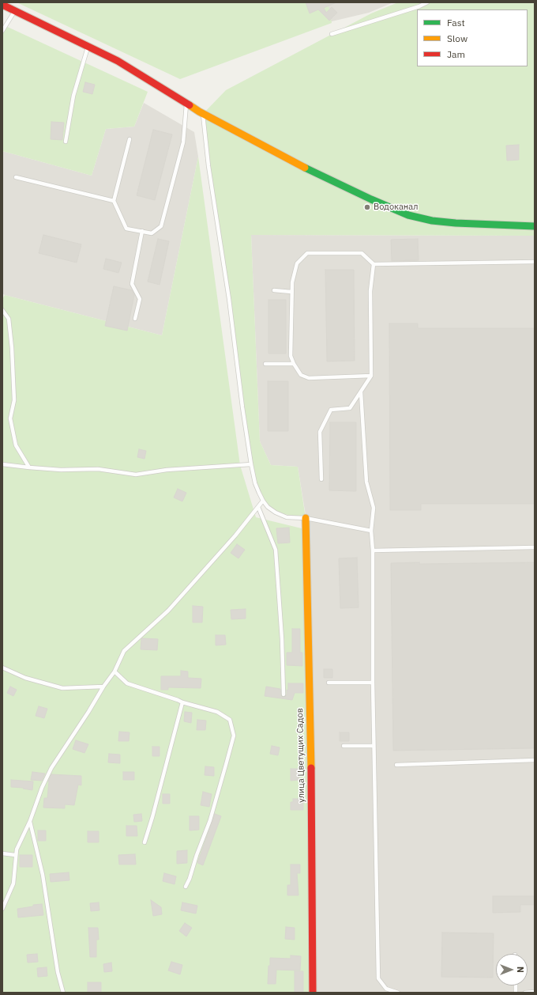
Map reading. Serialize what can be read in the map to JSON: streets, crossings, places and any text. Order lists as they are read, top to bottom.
{
  "streets": {
    "street": ["улица Цветущих Садов"]
  },
  "places": ["Водоканал"],
  "legend": ["Fast", "Slow", "Jam"],
  "north": "right"
}
